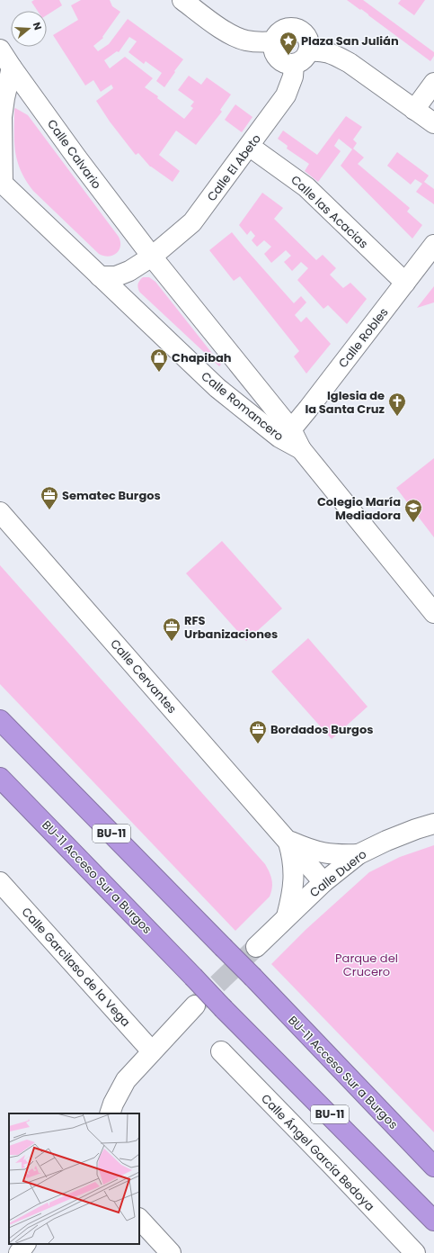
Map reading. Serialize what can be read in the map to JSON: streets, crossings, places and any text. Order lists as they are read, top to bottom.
{
  "streets": {
    "highway": ["BU-11", "BU-11 Acceso Sur a Burgos"],
    "street": [
      "Calle Calvario",
      "Calle El Abeto",
      "Calle las Acacias",
      "Calle Robles",
      "Calle Romancero",
      "Calle Cervantes",
      "Calle Duero",
      "Calle Garcilaso de la Vega",
      "Calle Ángel García Bedoya"
    ]
  },
  "crossings": [
    ["Calle Calvario", "Calle El Abeto"],
    ["Calle Calvario", "Calle Robles"],
    ["Calle Calvario", "Calle Romancero"],
    ["Calle El Abeto", "Calle las Acacias"],
    ["Calle las Acacias", "Calle Robles"],
    ["Calle Cervantes", "Calle Duero"]
  ],
  "parks": ["Parque del Crucero"],
  "places": {
    "place": ["Plaza San Julián"],
    "shop": ["Chapibah"],
    "church": ["Iglesia de la Santa Cruz"],
    "office": ["Sematec Burgos", "RFS Urbanizaciones", "Bordados Burgos"],
    "school or university": ["Colegio María Mediadora"]
  },
  "north": "right"
}
